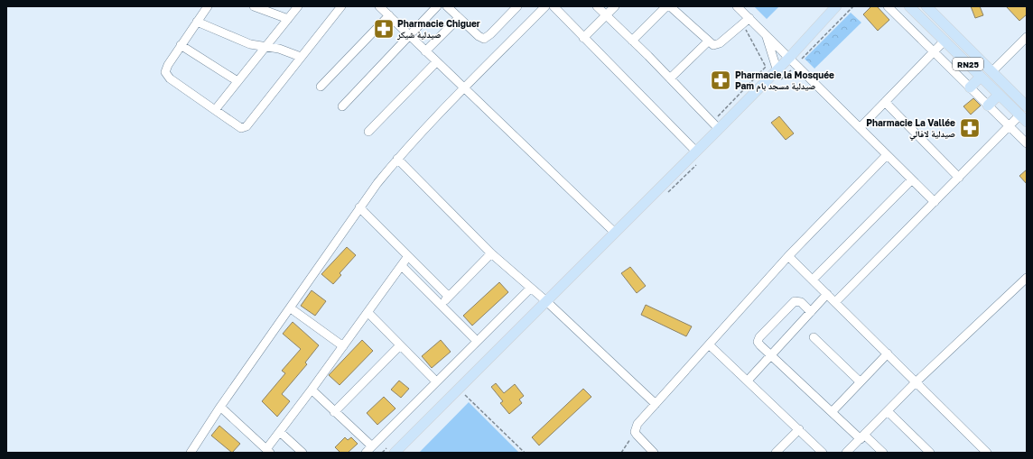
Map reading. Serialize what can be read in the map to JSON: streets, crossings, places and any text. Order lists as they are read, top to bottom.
{
  "streets": {
    "main road": ["RN25"]
  },
  "places": {
    "pharmacy": ["Pharmacie Chiguer صيدلية شيكر", "Pharmacie la Mosquée Pam صيدلية مسجد بام", "Pharmacie La Vallée صيدلية لافالي"]
  }
}
